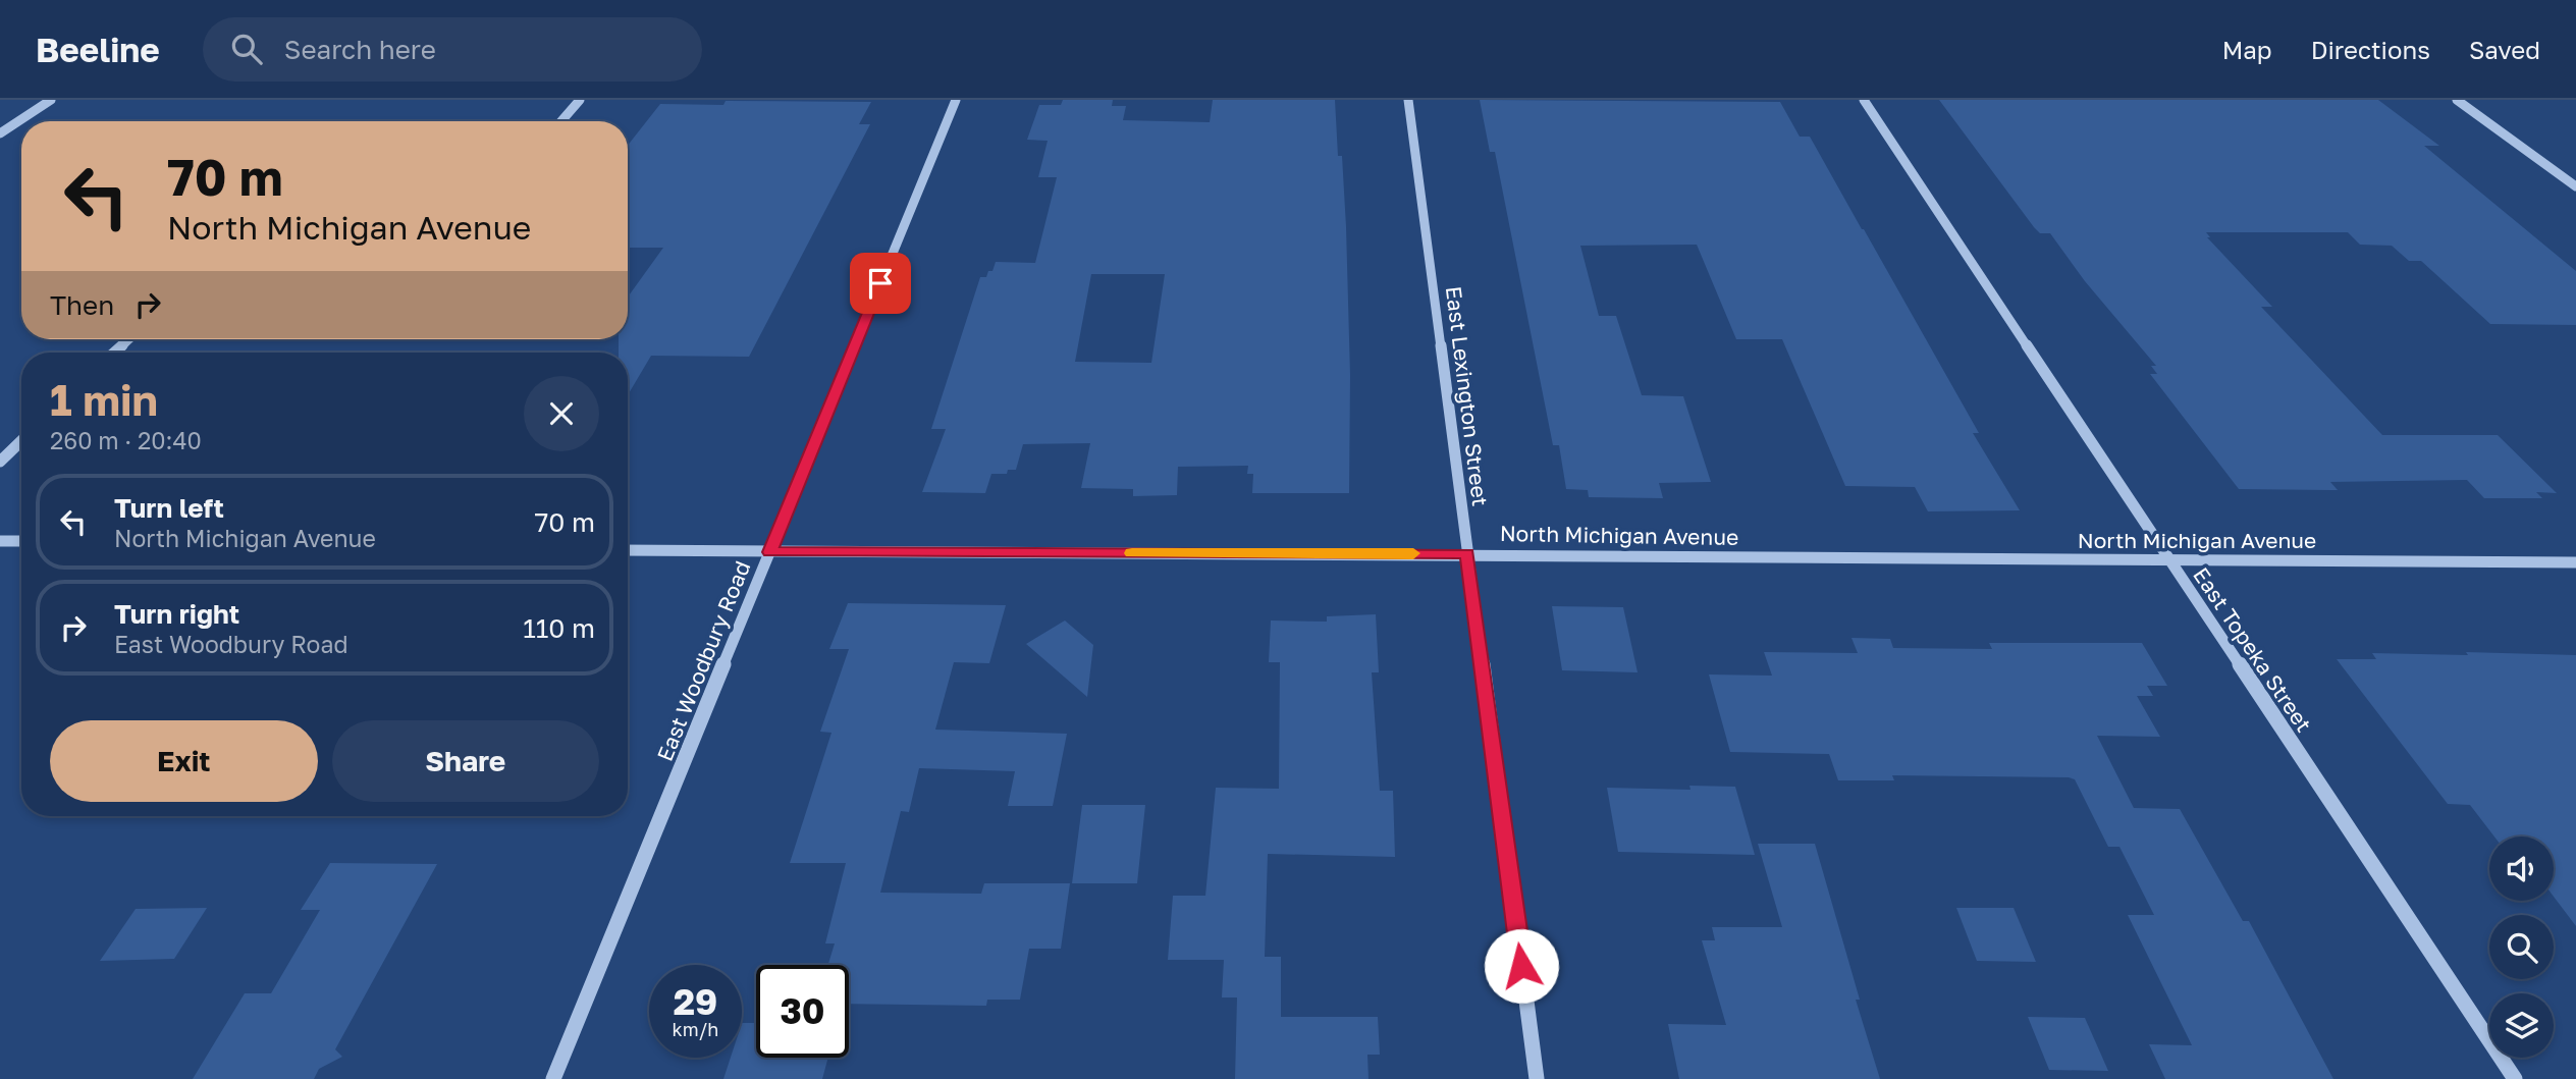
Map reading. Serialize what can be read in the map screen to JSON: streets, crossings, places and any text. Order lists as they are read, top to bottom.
{
  "streets": {
    "street": [
      "East Lexington Street",
      "North Michigan Avenue",
      "East Topeka Street",
      "East Woodbury Road"
    ]
  },
  "crossings": [
    ["East Lexington Street", "North Michigan Avenue"],
    ["North Michigan Avenue", "East Topeka Street"],
    ["North Michigan Avenue", "East Woodbury Road"]
  ],
  "page": {
    "header": "Beeline",
    "search": "Search here",
    "nav": ["Map", "Directions", "Saved"],
    "turn": ["70 m", "North Michigan Avenue"],
    "then": "Then",
    "heading": ["1 min", "260 m · 20:40"],
    "list": [
      {
        "name": "Turn left",
        "note": "North Michigan Avenue",
        "value": "70 m"
      },
      {
        "name": "Turn right",
        "note": "East Woodbury Road",
        "value": "110 m"
      }
    ],
    "buttons": ["Exit", "Share"],
    "speed": "29 km/h",
    "limit": "30"
  }
}
